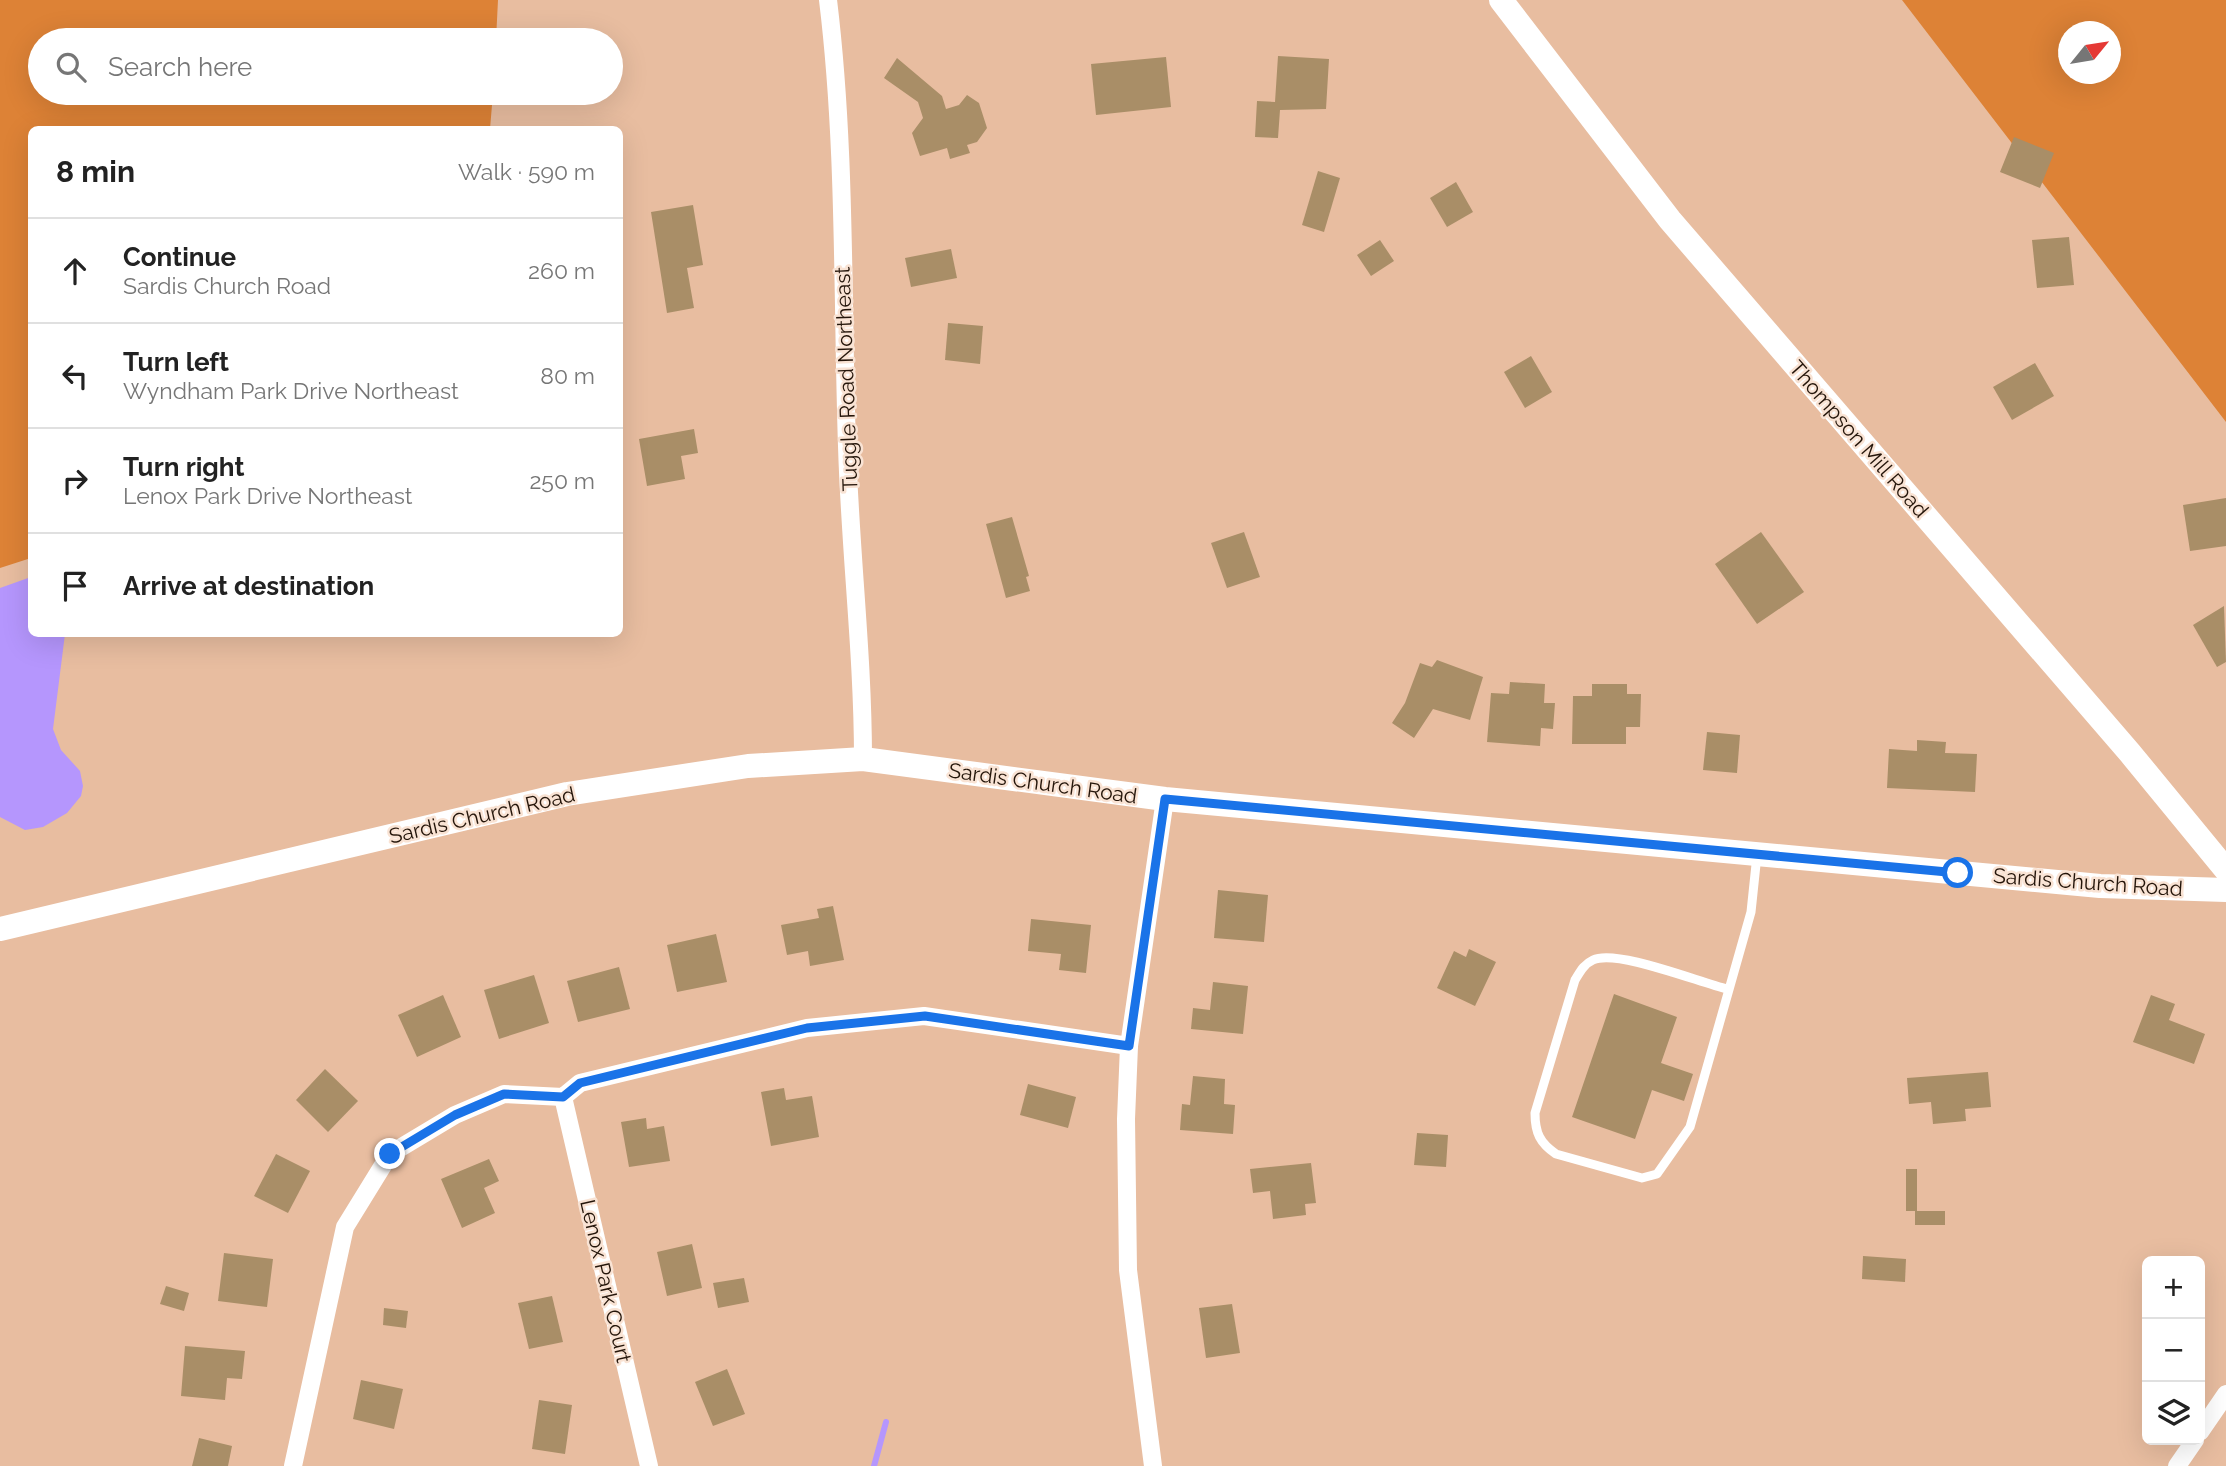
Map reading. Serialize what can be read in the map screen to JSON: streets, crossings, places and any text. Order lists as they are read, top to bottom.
{
  "streets": {
    "street": [
      "Tuggle Road Northeast",
      "Thompson Mill Road",
      "Sardis Church Road",
      "Lenox Park Court"
    ]
  },
  "crossings": [
    ["Tuggle Road Northeast", "Sardis Church Road"]
  ],
  "north": "top right",
  "page": {
    "search": "Search here",
    "heading": ["8 min", "Walk · 590 m"],
    "list": [
      ["Continue", "Sardis Church Road", "260 m"],
      ["Turn left", "Wyndham Park Drive Northeast", "80 m"],
      ["Turn right", "Lenox Park Drive Northeast", "250 m"],
      "Arrive at destination"
    ],
    "map_buttons": ["+", "−"]
  }
}
